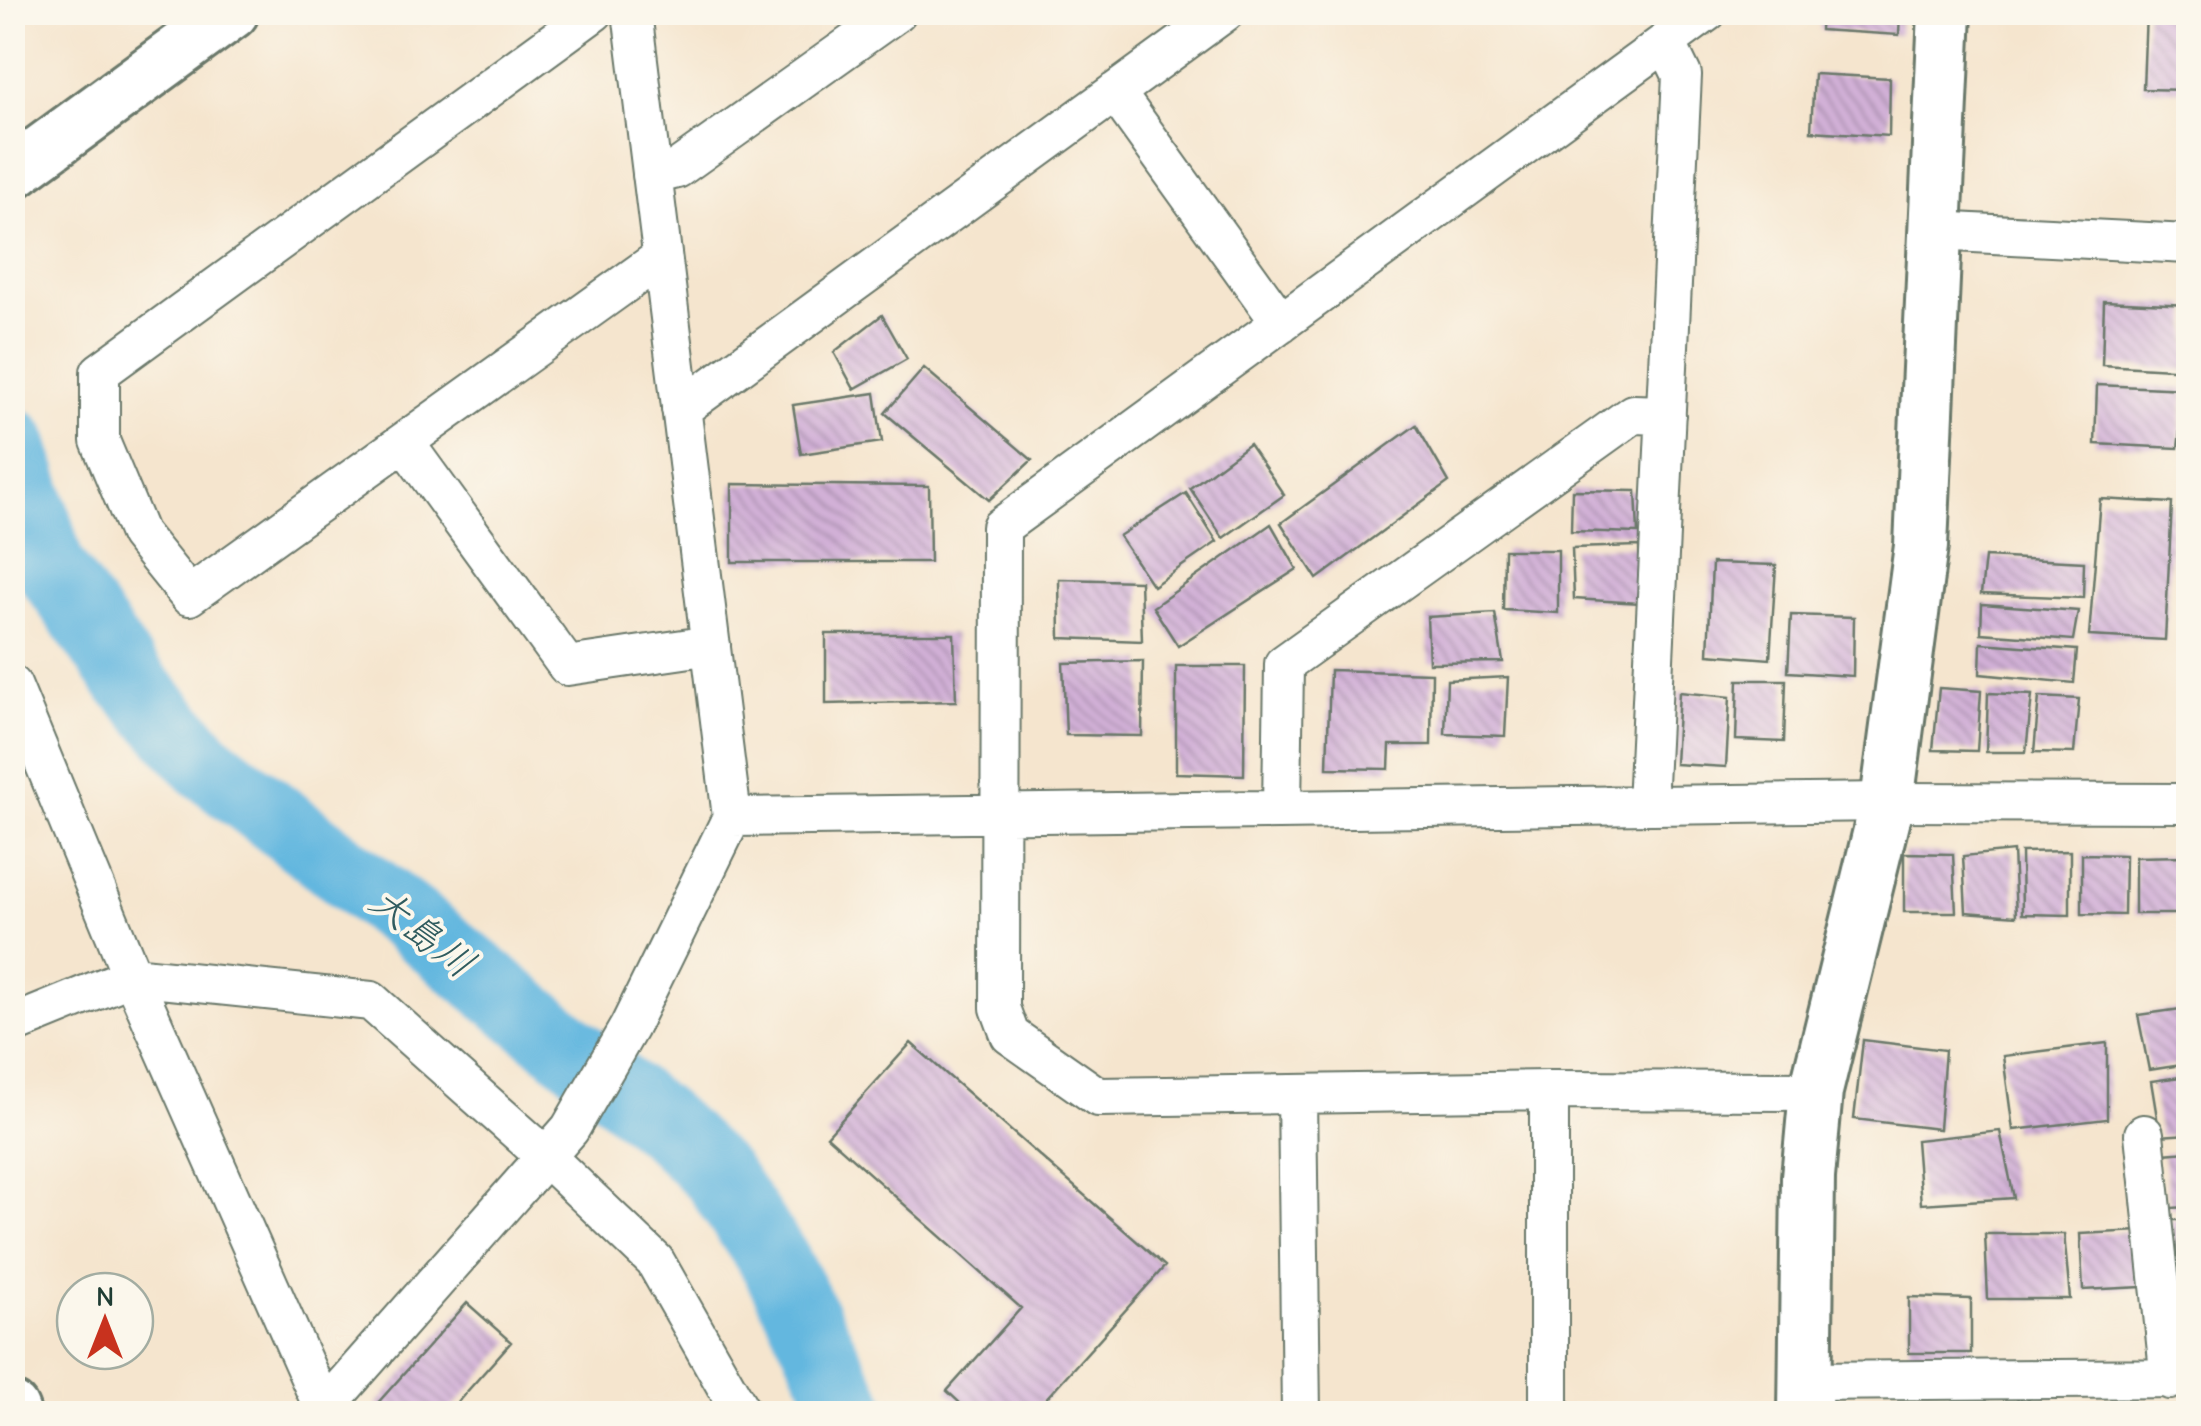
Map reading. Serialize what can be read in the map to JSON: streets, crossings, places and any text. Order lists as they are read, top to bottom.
{
  "water": ["大島川"],
  "north": "top"
}
